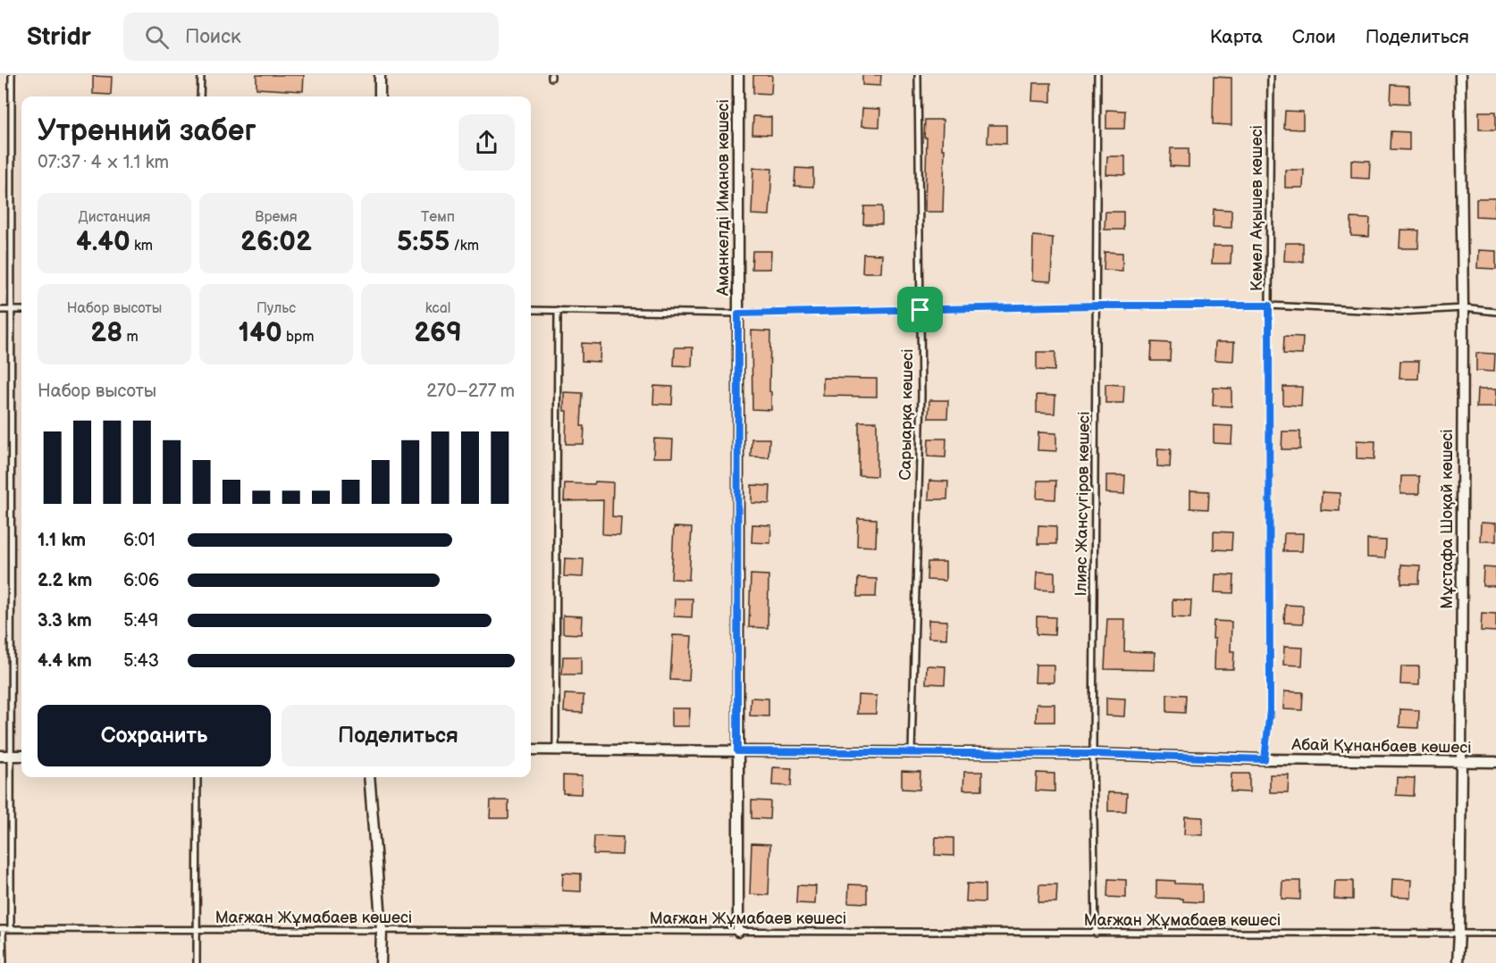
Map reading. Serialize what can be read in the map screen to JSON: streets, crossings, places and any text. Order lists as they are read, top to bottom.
{
  "streets": {
    "street": ["Аманкелді Иманов көшесі", "Мұстафа Шоқай көшесі", "Абай Құнанбаев көшесі"],
    "lane": [
      "Кемел Ақышев көшесі",
      "Сарыарқа көшесі",
      "Ілияс Жансүгіров көшесі",
      "Мағжан Жұмабаев көшесі"
    ]
  },
  "crossings": [
    ["Аманкелді Иманов көшесі", "Абай Құнанбаев көшесі"],
    ["Аманкелді Иманов көшесі", "Мағжан Жұмабаев көшесі"],
    ["Кемел Ақышев көшесі", "Абай Құнанбаев көшесі"],
    ["Сарыарқа көшесі", "Абай Құнанбаев көшесі"],
    ["Ілияс Жансүгіров көшесі", "Абай Құнанбаев көшесі"],
    ["Ілияс Жансүгіров көшесі", "Мағжан Жұмабаев көшесі"],
    ["Мұстафа Шоқай көшесі", "Абай Құнанбаев көшесі"],
    ["Мұстафа Шоқай көшесі", "Мағжан Жұмабаев көшесі"]
  ],
  "page": {
    "header": "Stridr",
    "search": "Поиск",
    "nav": ["Карта", "Слои", "Поделиться"],
    "heading": ["Утренний забег", "07:37 · 4 × 1.1 km"],
    "stats": [
      ["Дистанция", "4.40 km"],
      ["Время", "26:02"],
      ["Темп", "5:55 /km"],
      ["Набор высоты", "28 m"],
      ["Пульс", "140 bpm"],
      ["kcal", "269"]
    ],
    "chart": ["Набор высоты", "270–277 m"],
    "list": [
      {
        "name": "1.1 km",
        "note": "6:01"
      },
      {
        "name": "2.2 km",
        "note": "6:06"
      },
      {
        "name": "3.3 km",
        "note": "5:49"
      },
      {
        "name": "4.4 km",
        "note": "5:43"
      }
    ],
    "buttons": ["Сохранить", "Поделиться"]
  }
}
